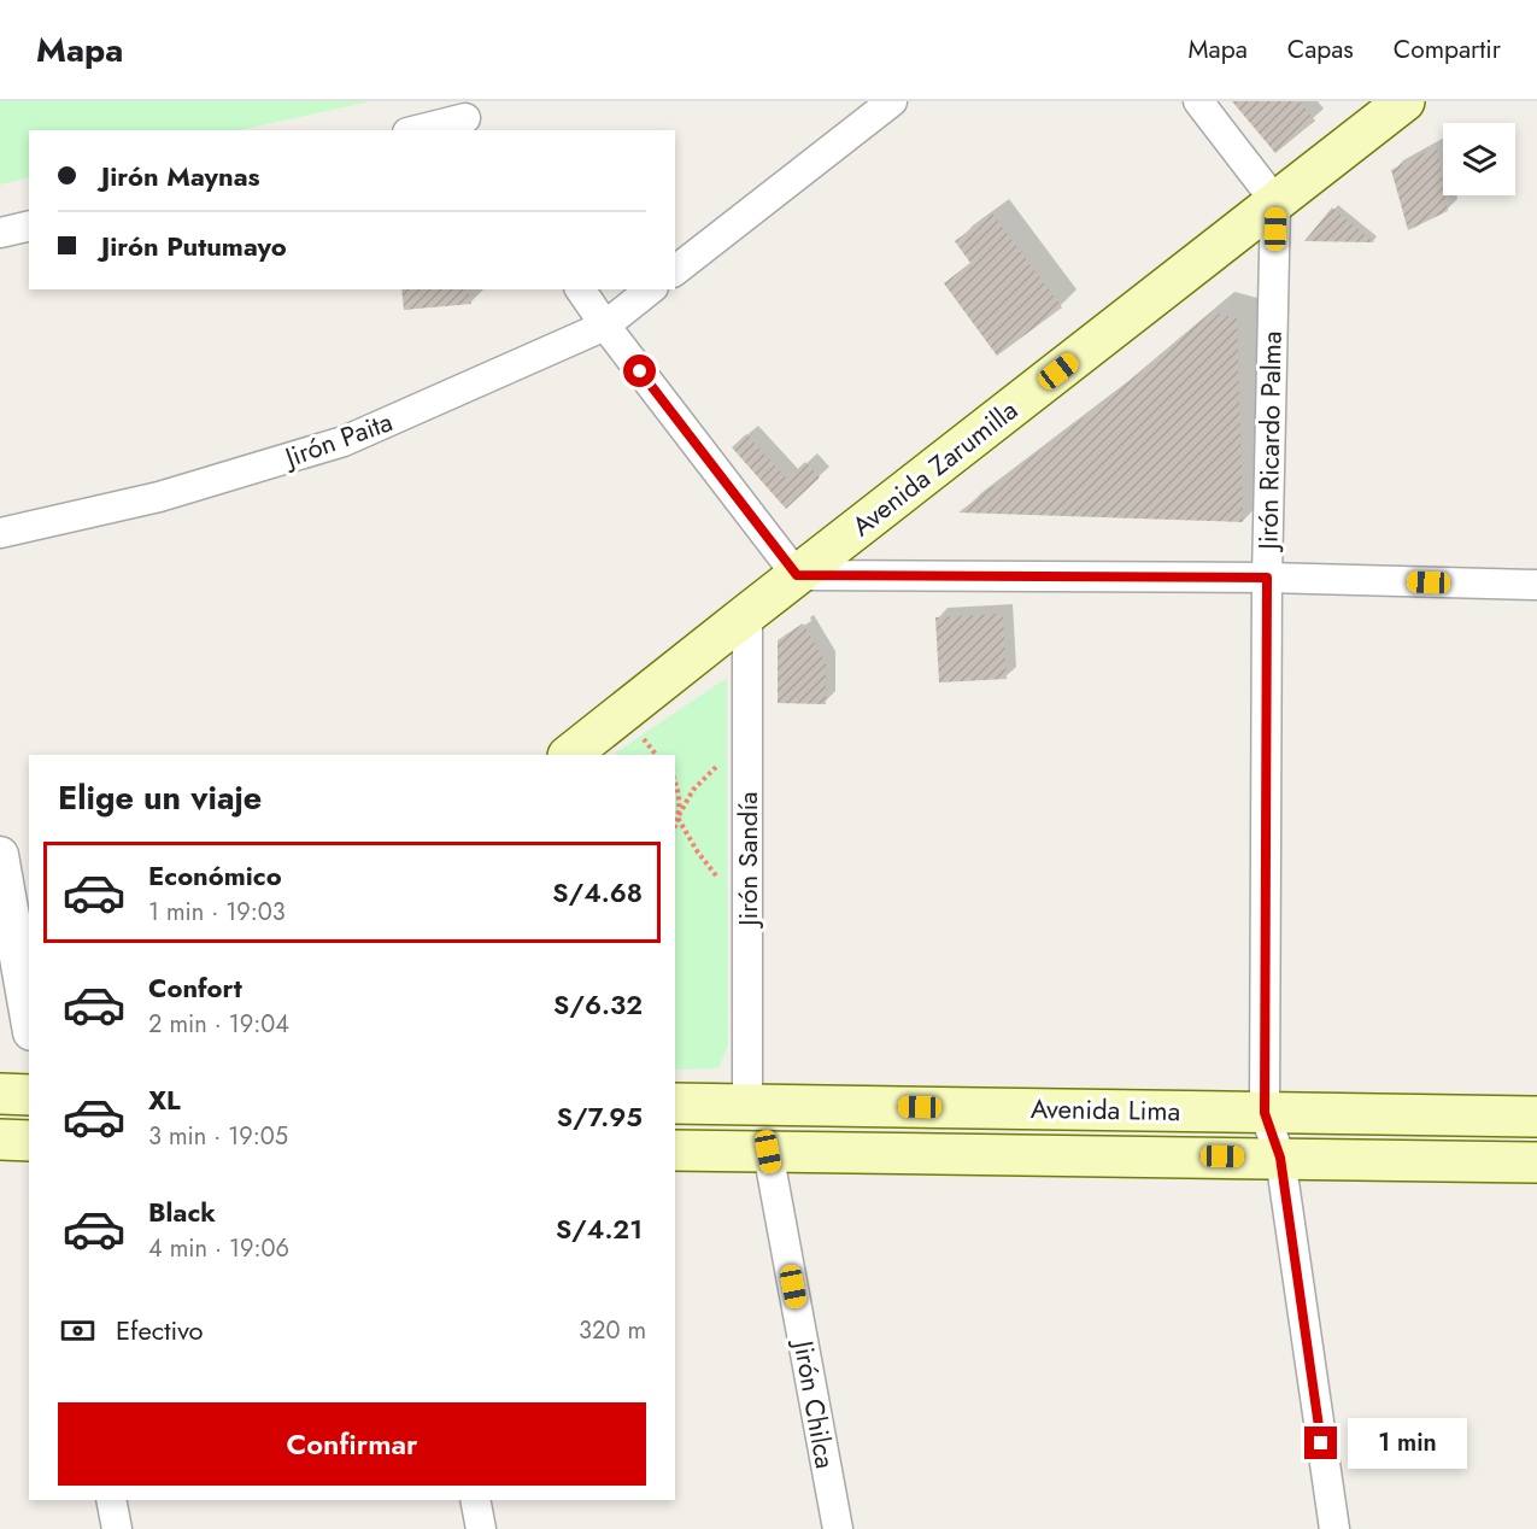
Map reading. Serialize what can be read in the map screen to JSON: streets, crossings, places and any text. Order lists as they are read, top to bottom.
{
  "streets": {
    "main road": ["Avenida Zarumilla", "Avenida Lima"],
    "street": [
      "Jirón Paita",
      "Jirón Ricardo Palma",
      "Jirón Sandía",
      "Jirón Chilca"
    ]
  },
  "crossings": [
    ["Jirón Ricardo Palma", "Avenida Zarumilla"],
    ["Jirón Ricardo Palma", "Avenida Lima"],
    ["Avenida Zarumilla", "Jirón Sandía"],
    ["Jirón Sandía", "Avenida Lima"],
    ["Avenida Lima", "Jirón Chilca"]
  ],
  "page": {
    "header": "Mapa",
    "nav": ["Mapa", "Capas", "Compartir"],
    "banner": ["Jirón Maynas", "Jirón Putumayo"],
    "heading": "Elige un viaje",
    "list": [
      {
        "name": "Económico",
        "note": "1 min · 19:03",
        "value": "S/4.68"
      },
      {
        "name": "Confort",
        "note": "2 min · 19:04",
        "value": "S/6.32"
      },
      {
        "name": "XL",
        "note": "3 min · 19:05",
        "value": "S/7.95"
      },
      {
        "name": "Black",
        "note": "4 min · 19:06",
        "value": "S/4.21"
      }
    ],
    "pay": ["Efectivo", "320 m"],
    "buttons": "Confirmar",
    "bubble": "1 min"
  }
}
